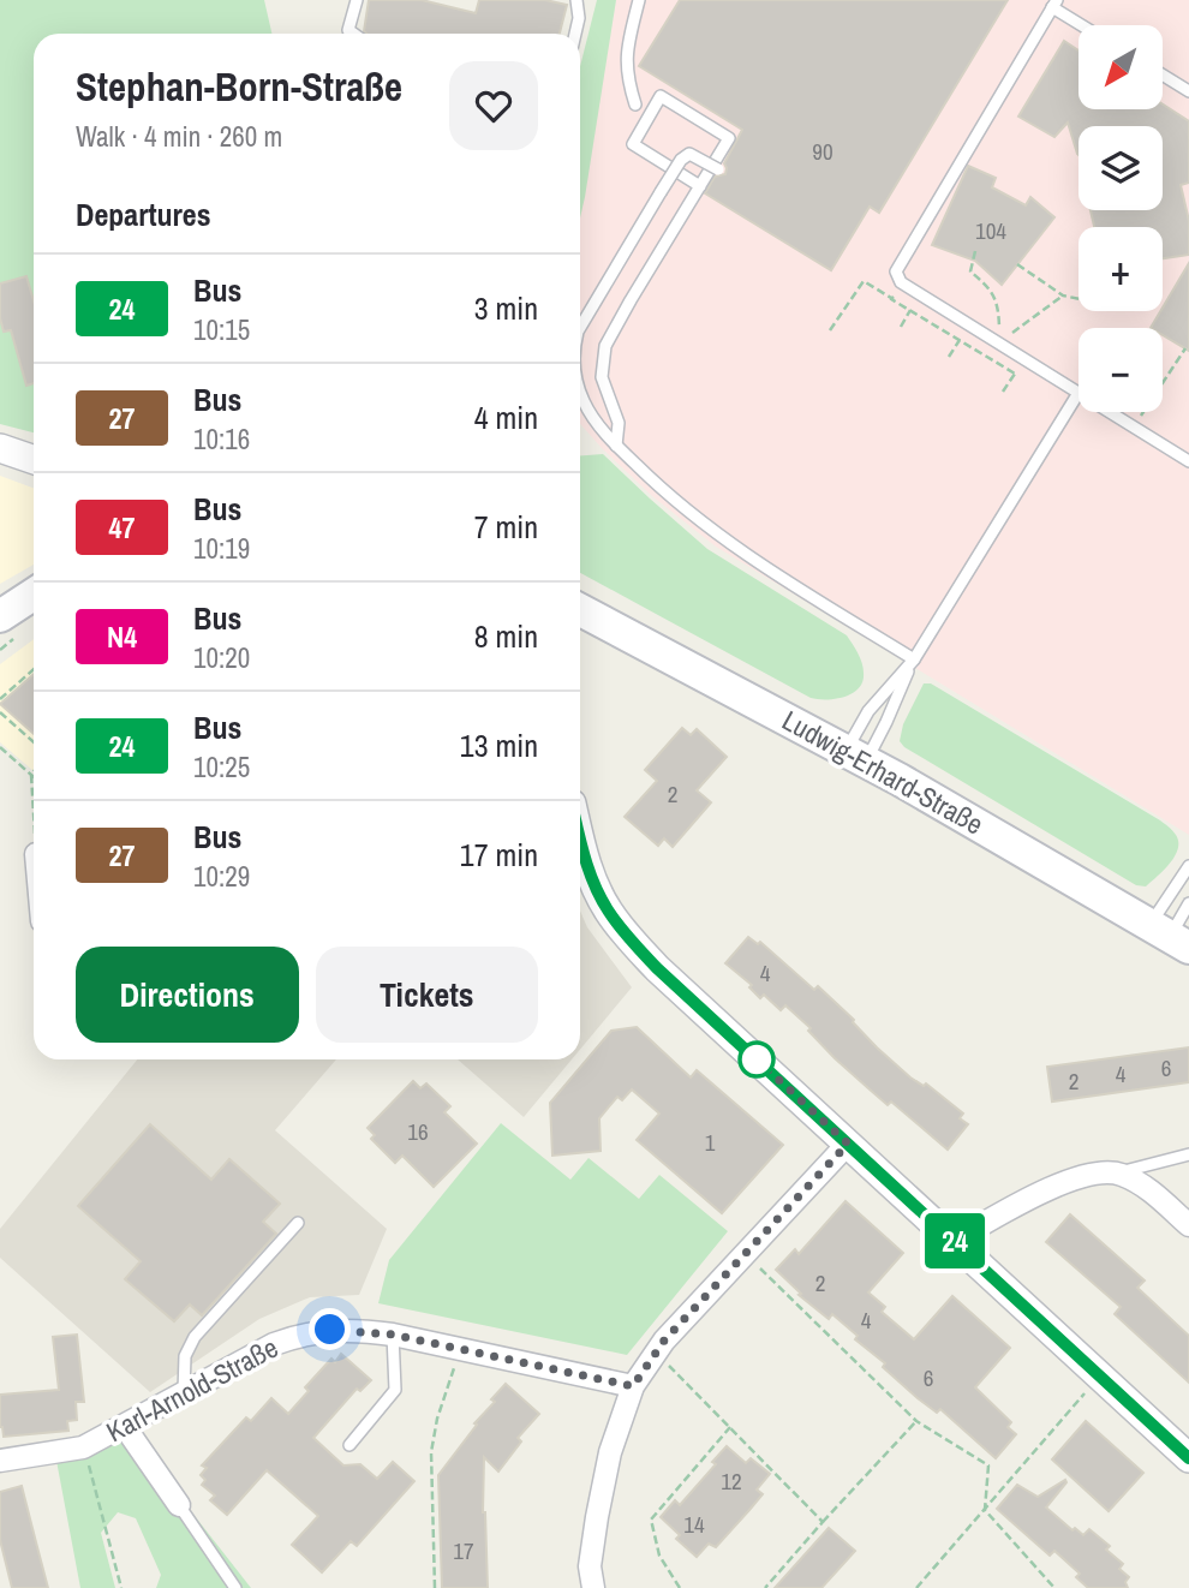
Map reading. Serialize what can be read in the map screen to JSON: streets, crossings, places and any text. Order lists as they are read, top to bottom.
{
  "streets": {
    "main road": ["Ludwig-Erhard-Straße"],
    "street": ["Karl-Arnold-Straße"]
  },
  "lines": ["bus line 24"],
  "house_numbers": [
    "90",
    "104",
    "2",
    "4",
    "6",
    "4",
    "2",
    "16",
    "1",
    "2",
    "4",
    "6",
    "12",
    "14",
    "17"
  ],
  "north": "bottom left",
  "page": {
    "on_map": "24",
    "map_buttons": ["+", "−"],
    "heading": [
      ["Stephan-Born-Straße", "Walk · 4 min · 260 m"],
      "Departures"
    ],
    "list": [
      {
        "mark": "24",
        "name": "Bus",
        "note": "10:15",
        "value": "3 min"
      },
      {
        "mark": "27",
        "name": "Bus",
        "note": "10:16",
        "value": "4 min"
      },
      {
        "mark": "47",
        "name": "Bus",
        "note": "10:19",
        "value": "7 min"
      },
      {
        "mark": "N4",
        "name": "Bus",
        "note": "10:20",
        "value": "8 min"
      },
      {
        "mark": "24",
        "name": "Bus",
        "note": "10:25",
        "value": "13 min"
      },
      {
        "mark": "27",
        "name": "Bus",
        "note": "10:29",
        "value": "17 min"
      }
    ],
    "buttons": ["Directions", "Tickets"]
  }
}
